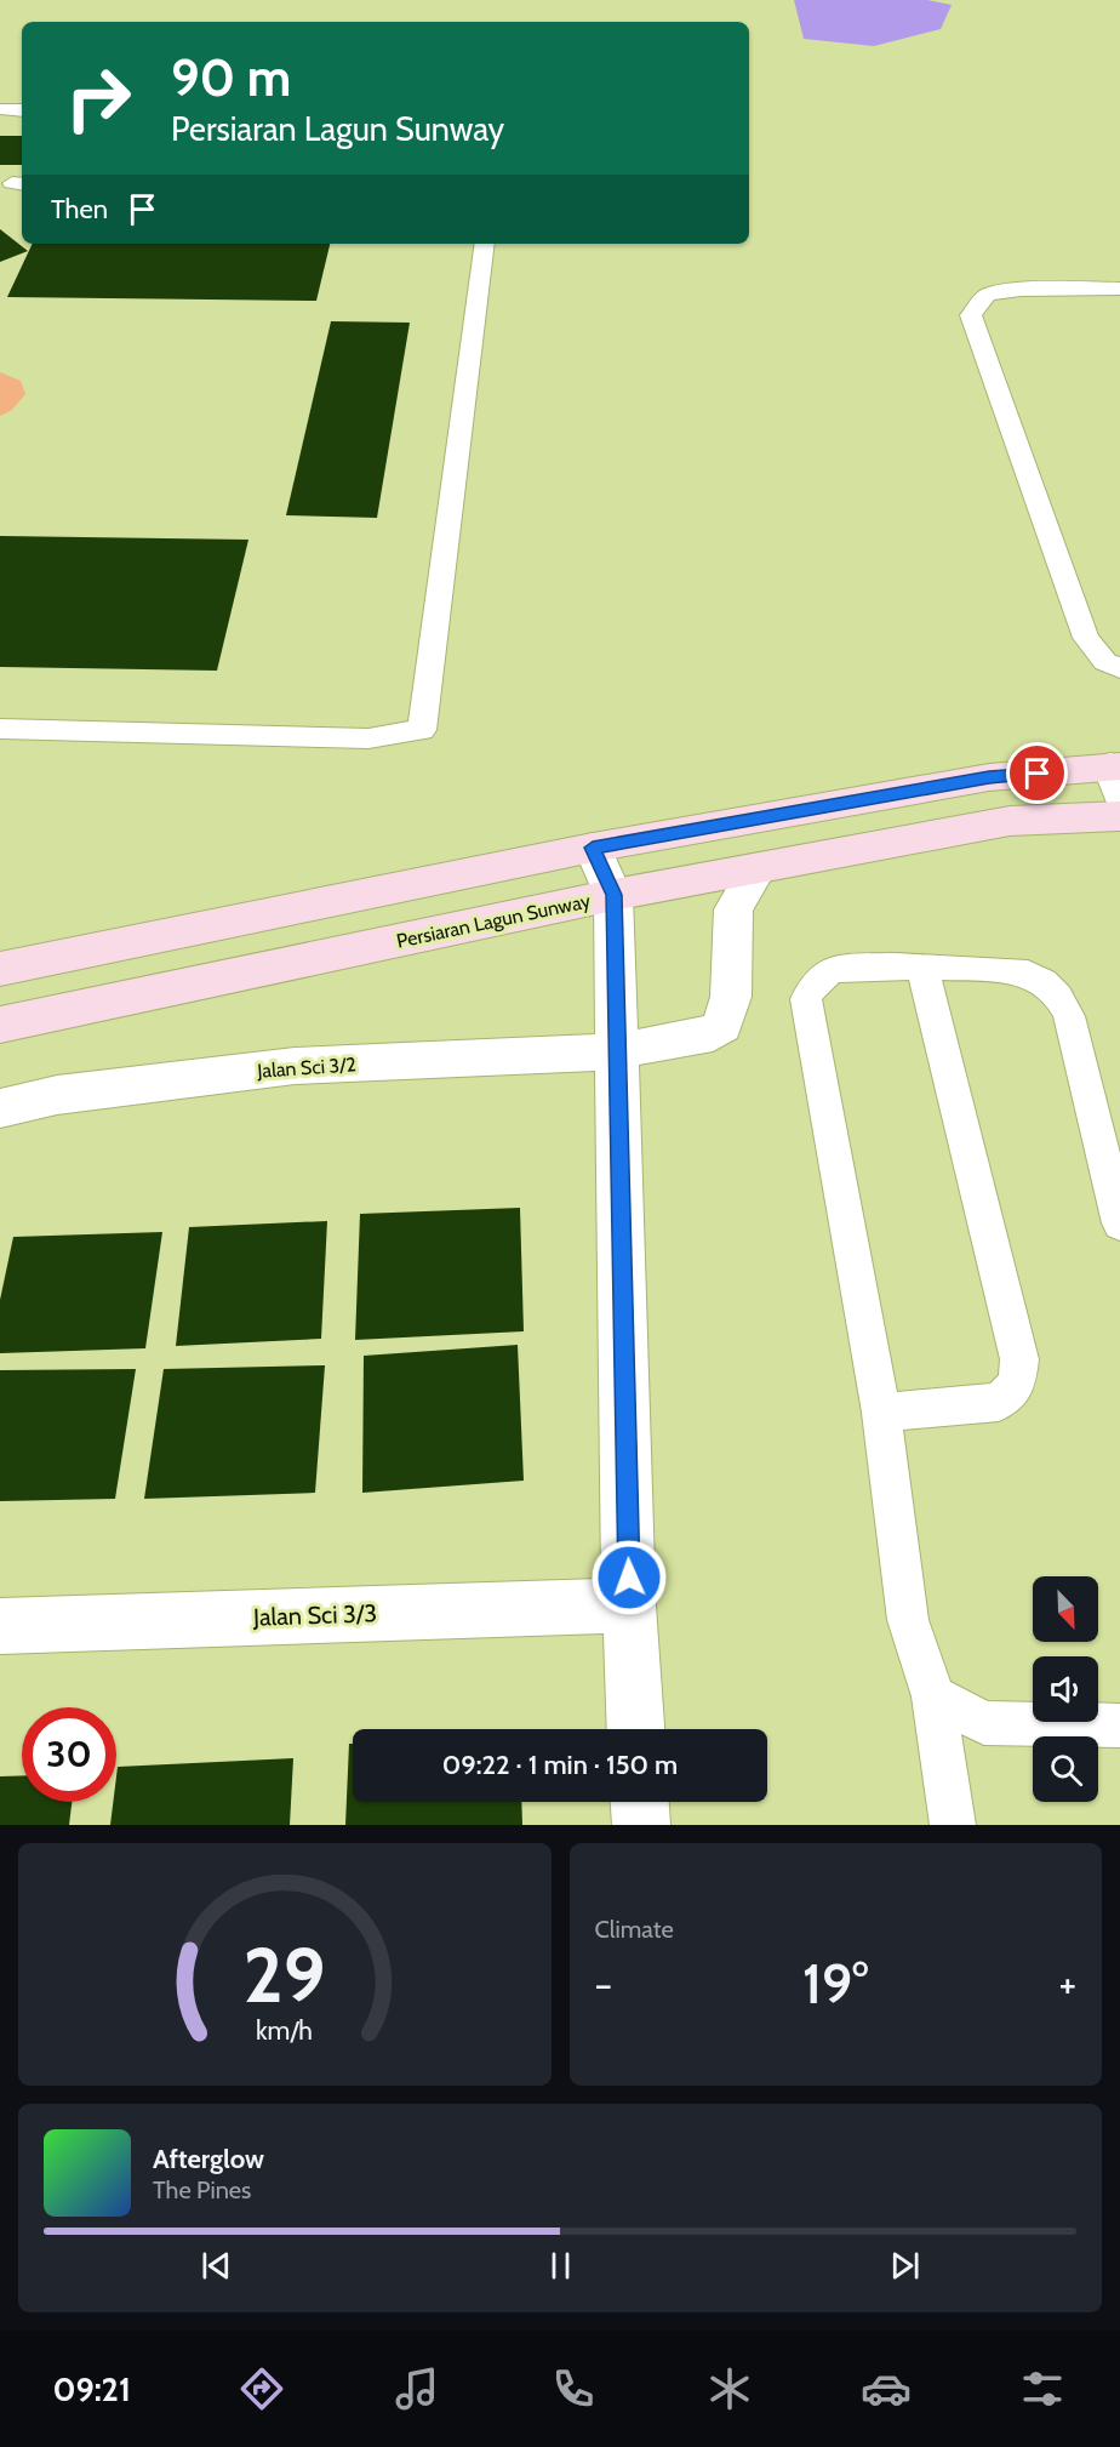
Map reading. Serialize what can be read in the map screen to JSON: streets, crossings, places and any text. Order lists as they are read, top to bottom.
{
  "streets": {
    "main road": ["Persiaran Lagun Sunway"],
    "street": ["Jalan Sci 3/2", "Jalan Sci 3/3"]
  },
  "crossings": [
    ["Persiaran Lagun Sunway", "Jalan Sci 3/2"]
  ],
  "north": "bottom right",
  "page": {
    "turn": ["90 m", "Persiaran Lagun Sunway"],
    "then": "Then",
    "limit": "30",
    "trip": "09:22 · 1 min · 150 m",
    "tile": "Climate",
    "heat": ["−", "19°", "+"],
    "song": ["Afterglow", "The Pines"],
    "tabs": "09:21",
    "gauge": ["29", "km/h"]
  }
}
